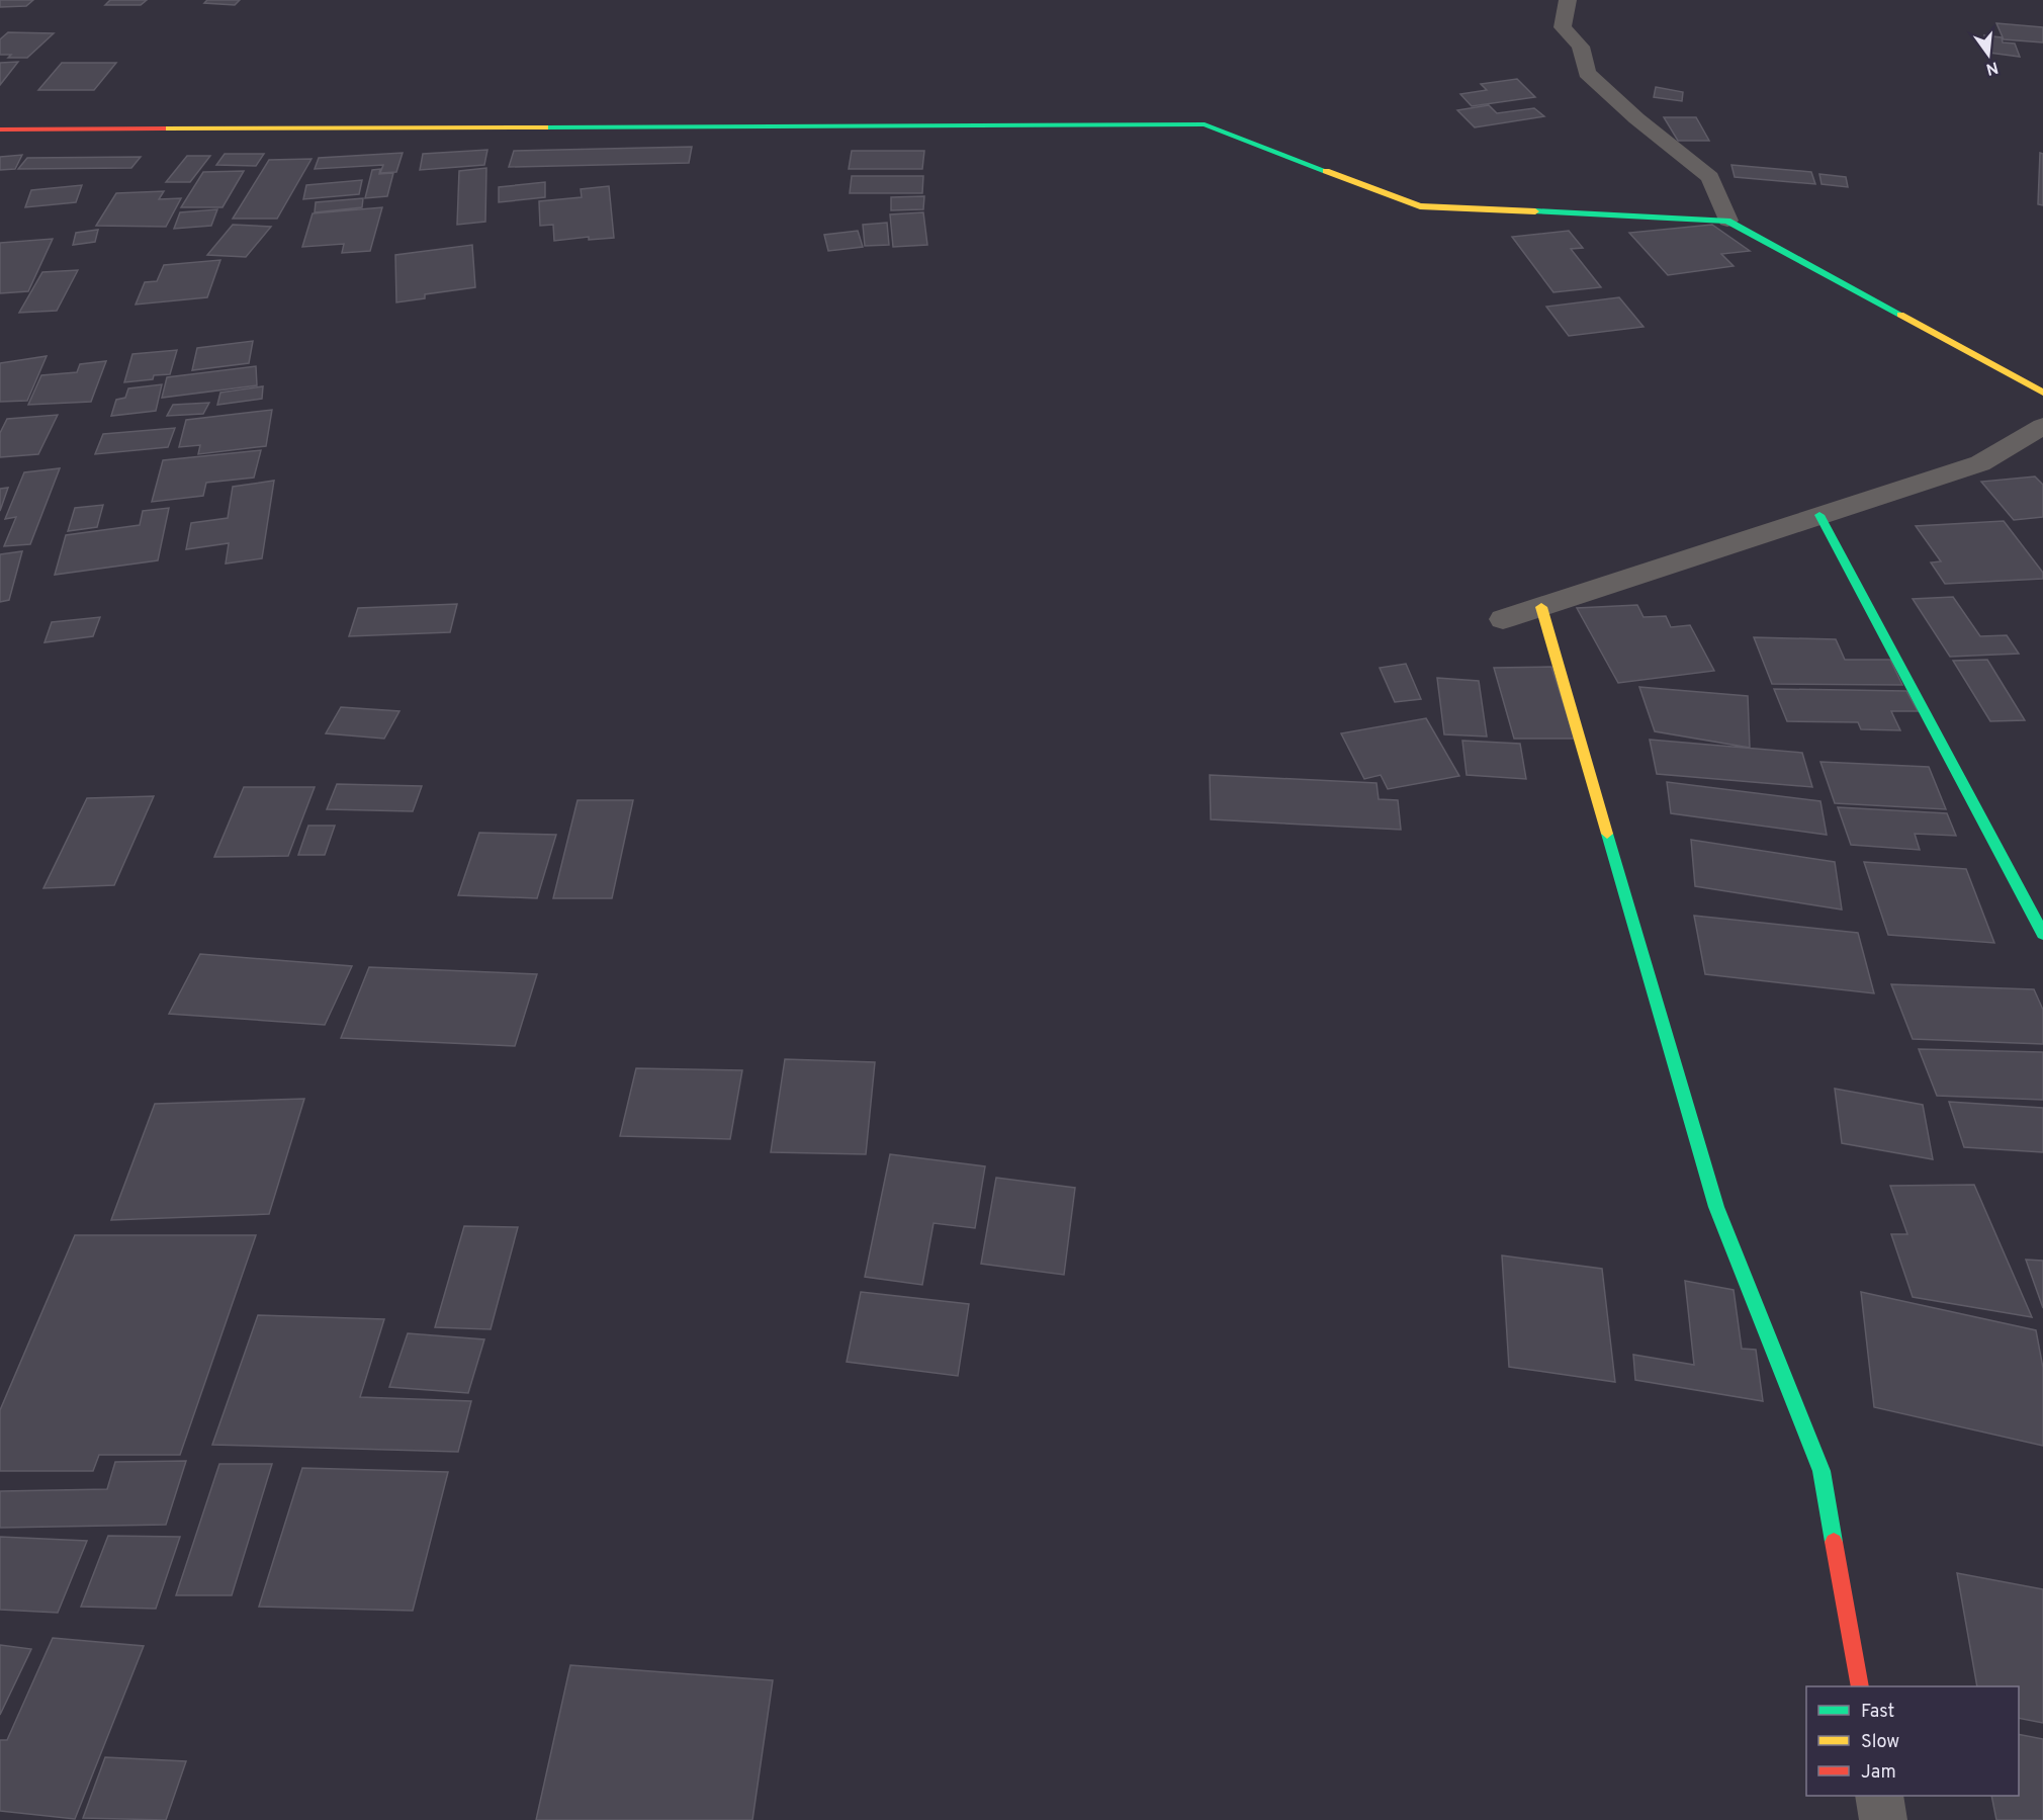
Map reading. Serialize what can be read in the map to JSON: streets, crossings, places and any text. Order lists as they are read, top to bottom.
{
  "legend": ["Fast", "Slow", "Jam"],
  "north": "bottom"
}
